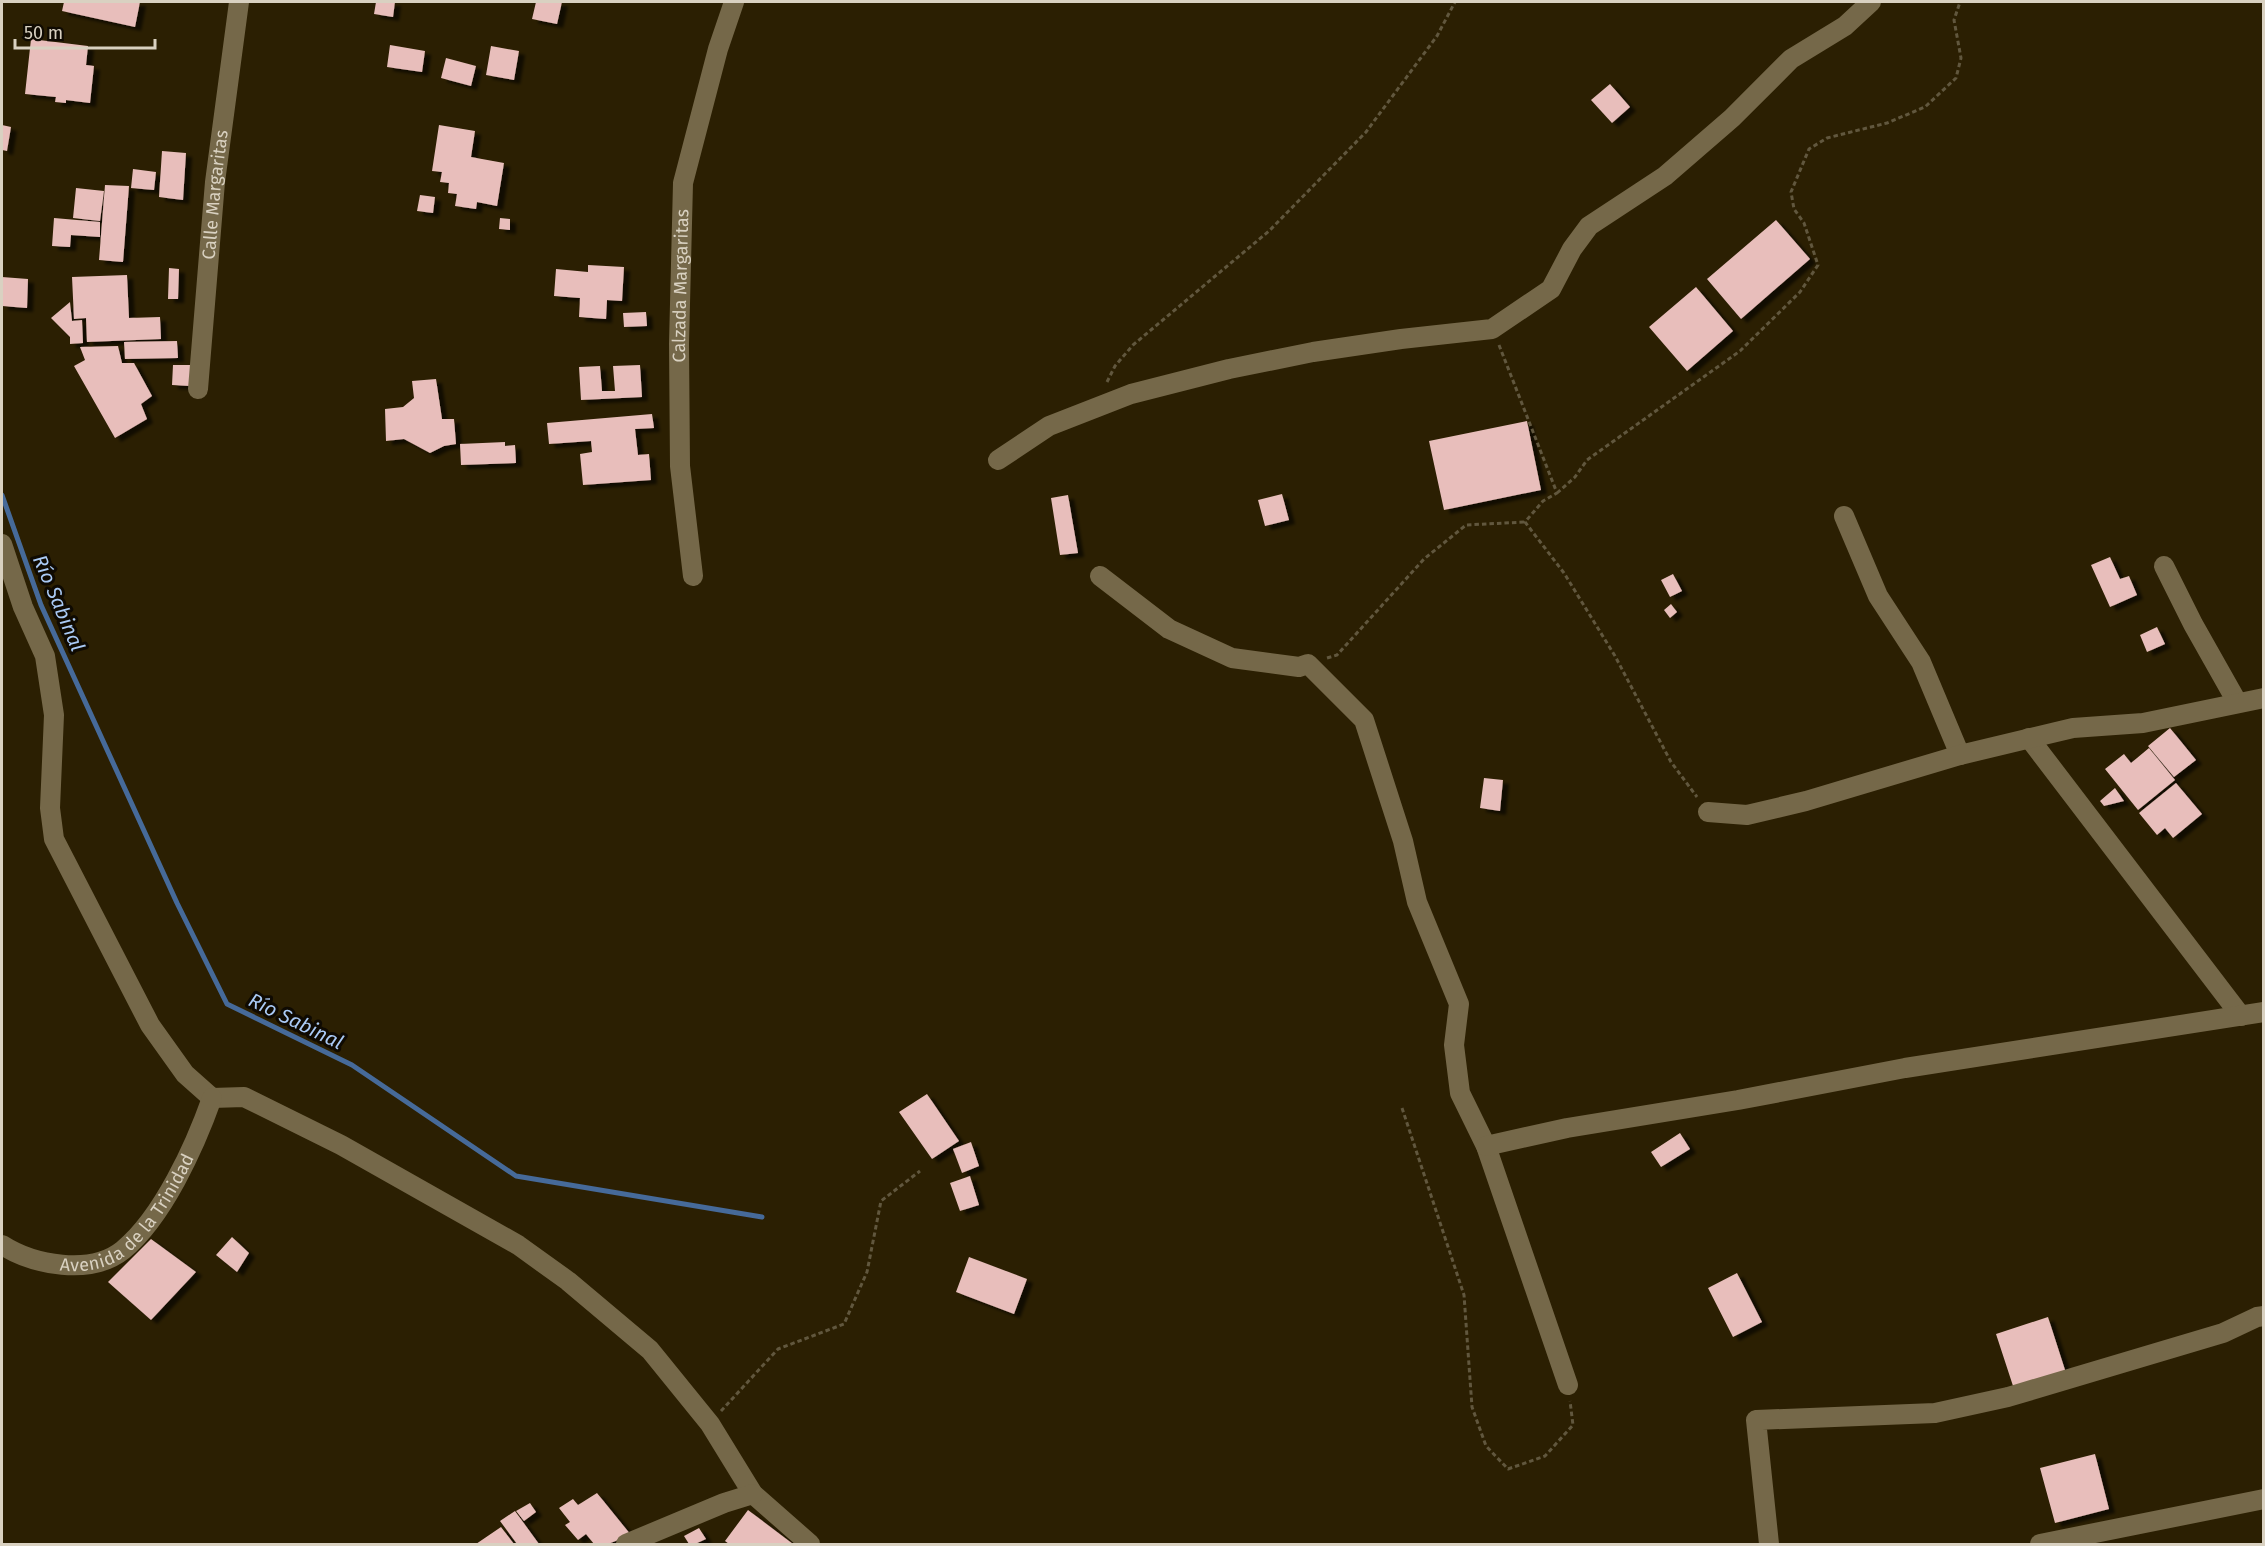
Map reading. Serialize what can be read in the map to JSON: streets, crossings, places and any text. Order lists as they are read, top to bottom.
{
  "streets": {
    "street": ["Calle Margaritas", "Calzada Margaritas", "Avenida de la Trinidad"]
  },
  "water": ["Río Sabinal"],
  "scale_bar": "50 m"
}
